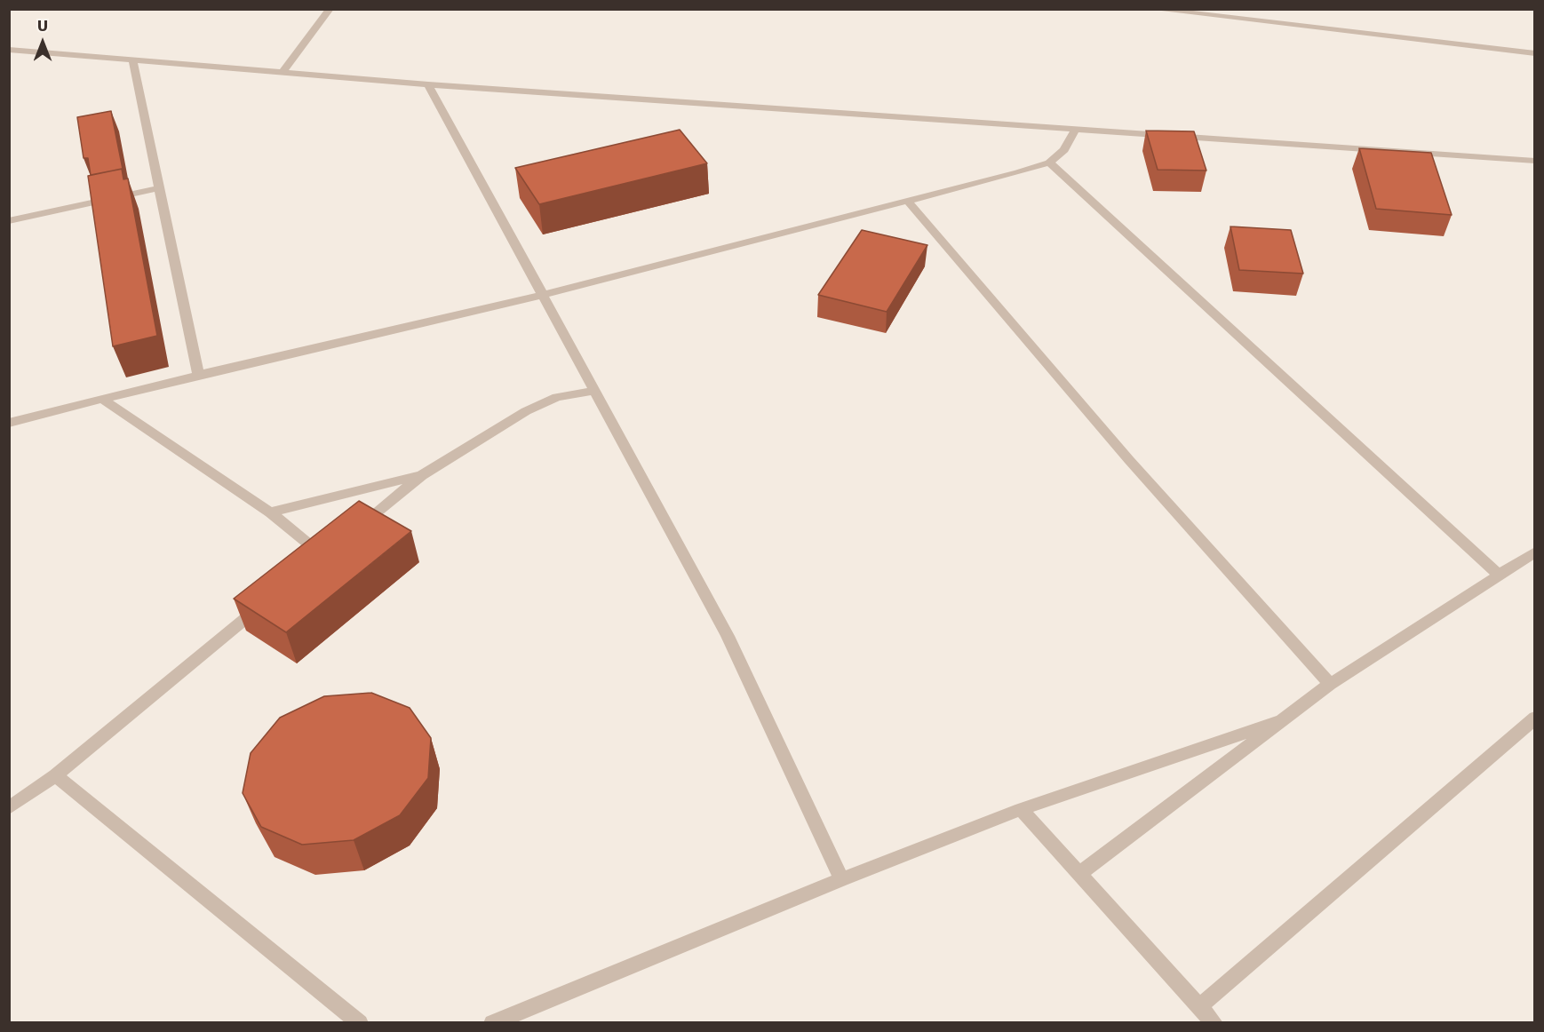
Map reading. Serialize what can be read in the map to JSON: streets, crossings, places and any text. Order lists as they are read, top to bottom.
{
  "north": "top"
}
